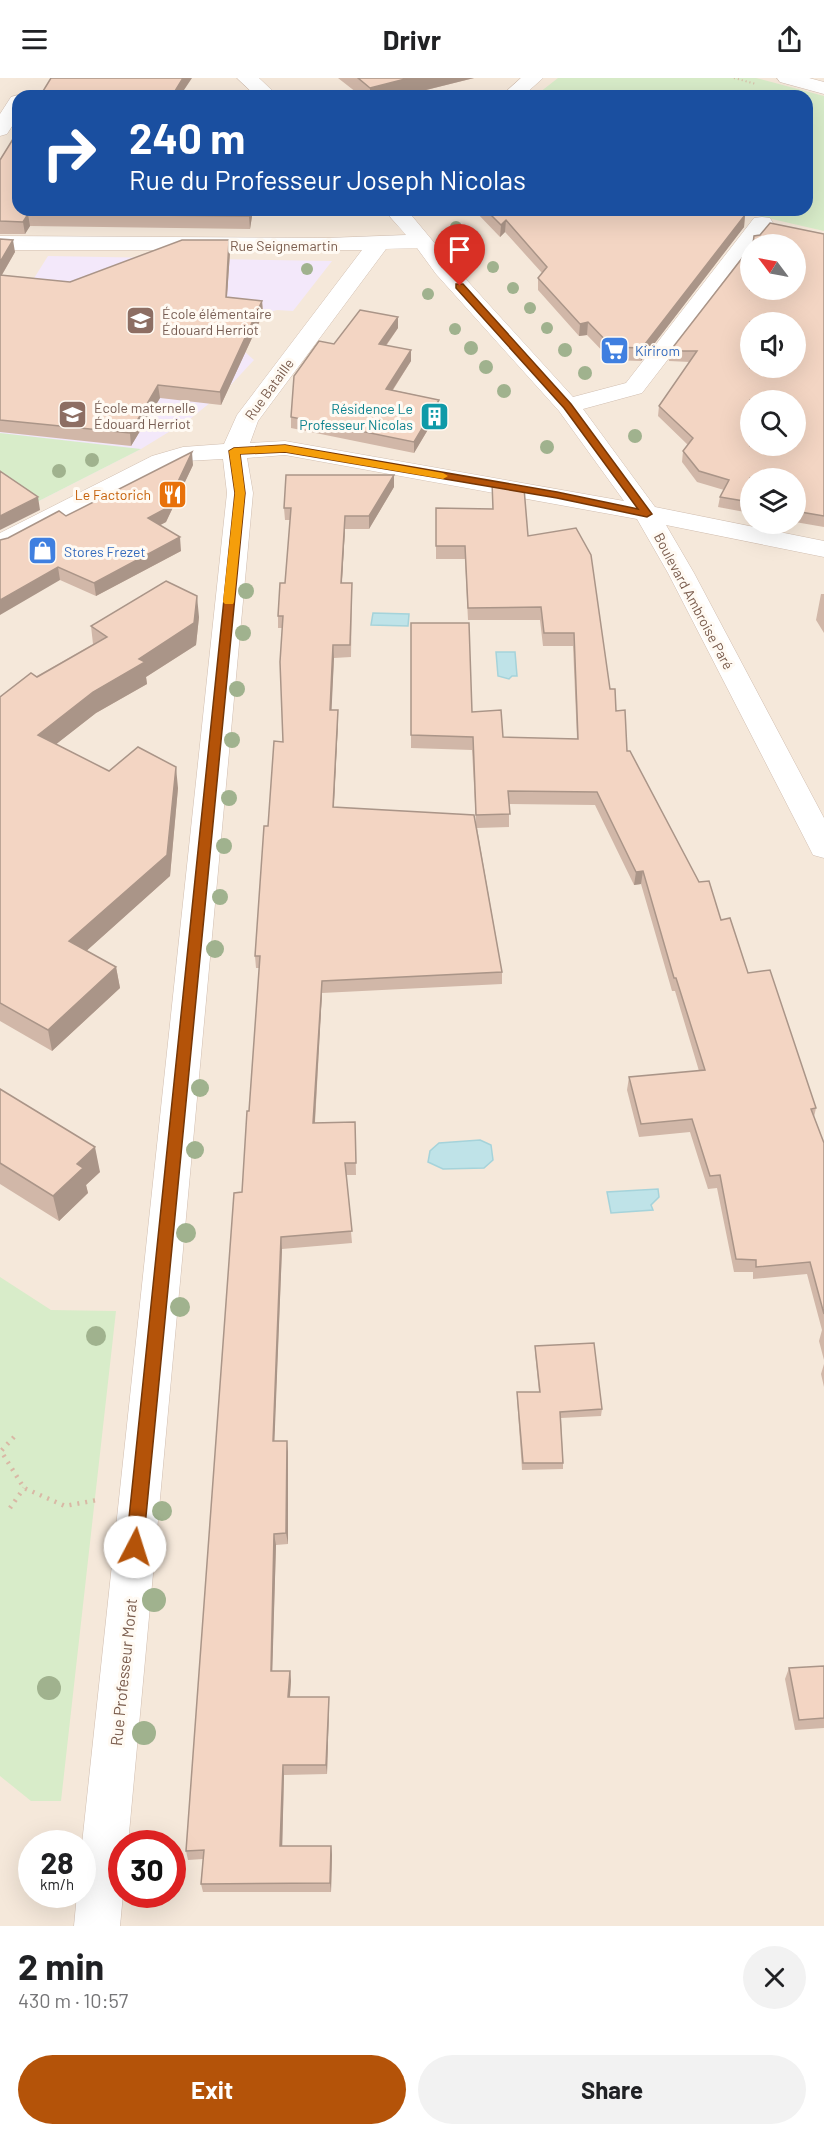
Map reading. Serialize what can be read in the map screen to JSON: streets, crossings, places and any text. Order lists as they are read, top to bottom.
{
  "streets": {
    "street": [
      "Rue Seignemartin",
      "Rue Bataille",
      "Boulevard Ambroise Paré",
      "Rue Professeur Morat"
    ]
  },
  "crossings": [
    ["Rue Seignemartin", "Rue Bataille"],
    ["Rue Seignemartin", "Boulevard Ambroise Paré"],
    ["Rue Bataille", "Rue Professeur Morat"]
  ],
  "places": {
    "school or university": ["École élémentaire Édouard Herriot", "École maternelle Édouard Herriot"],
    "supermarket": ["Kirirom"],
    "building": ["Résidence Le Professeur Nicolas"],
    "restaurant": ["Le Factorich"],
    "shop": ["Stores Frezet"]
  },
  "north": "top left",
  "page": {
    "header": "Drivr",
    "turn": ["240 m", "Rue du Professeur Joseph Nicolas"],
    "speed": "28 km/h",
    "limit": "30",
    "heading": ["2 min", "430 m · 10:57"],
    "buttons": ["Exit", "Share"]
  }
}
